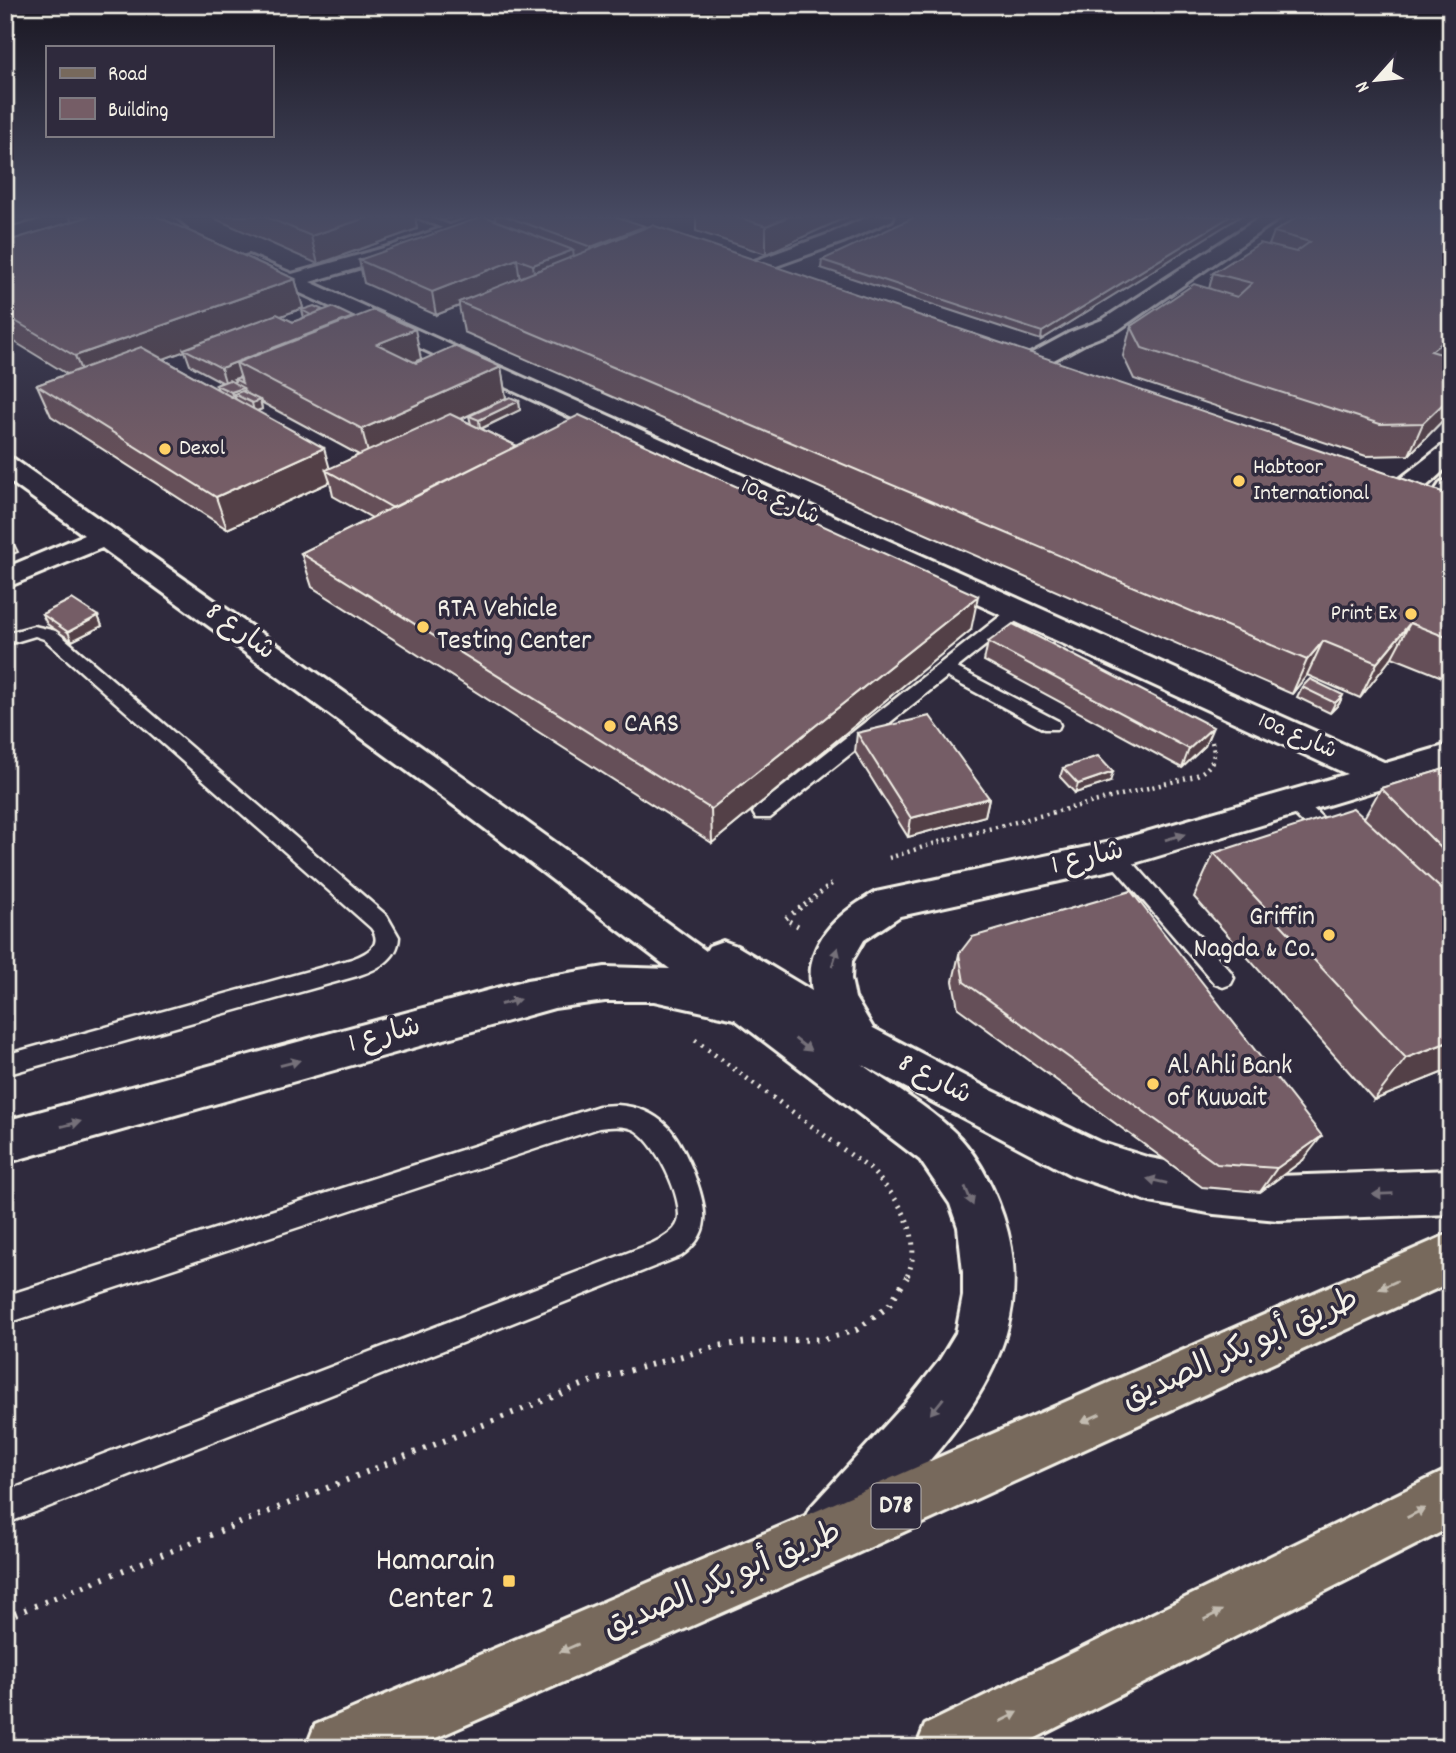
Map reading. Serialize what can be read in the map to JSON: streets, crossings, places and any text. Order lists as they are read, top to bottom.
{
  "streets": {
    "main road": ["طريق أبو بكر الصديق", "D78"],
    "street": ["10a شارع", "شارع 8", "شارع 1"]
  },
  "crossings": [
    ["10a شارع", "شارع 1"],
    ["شارع 8", "شارع 1"],
    ["شارع 8", "طريق أبو بكر الصديق"]
  ],
  "one_way": ["شارع 1"],
  "places": {
    "other": [
      "Dexol",
      "Habtoor International",
      "Print Ex",
      "RTA Vehicle Testing Center",
      "CARS",
      "Griffin Nagda & Co.",
      "Al Ahli Bank of Kuwait"
    ],
    "transit": ["Hamarain Center 2"]
  },
  "legend": ["Road", "Building"],
  "north": "bottom left"
}
